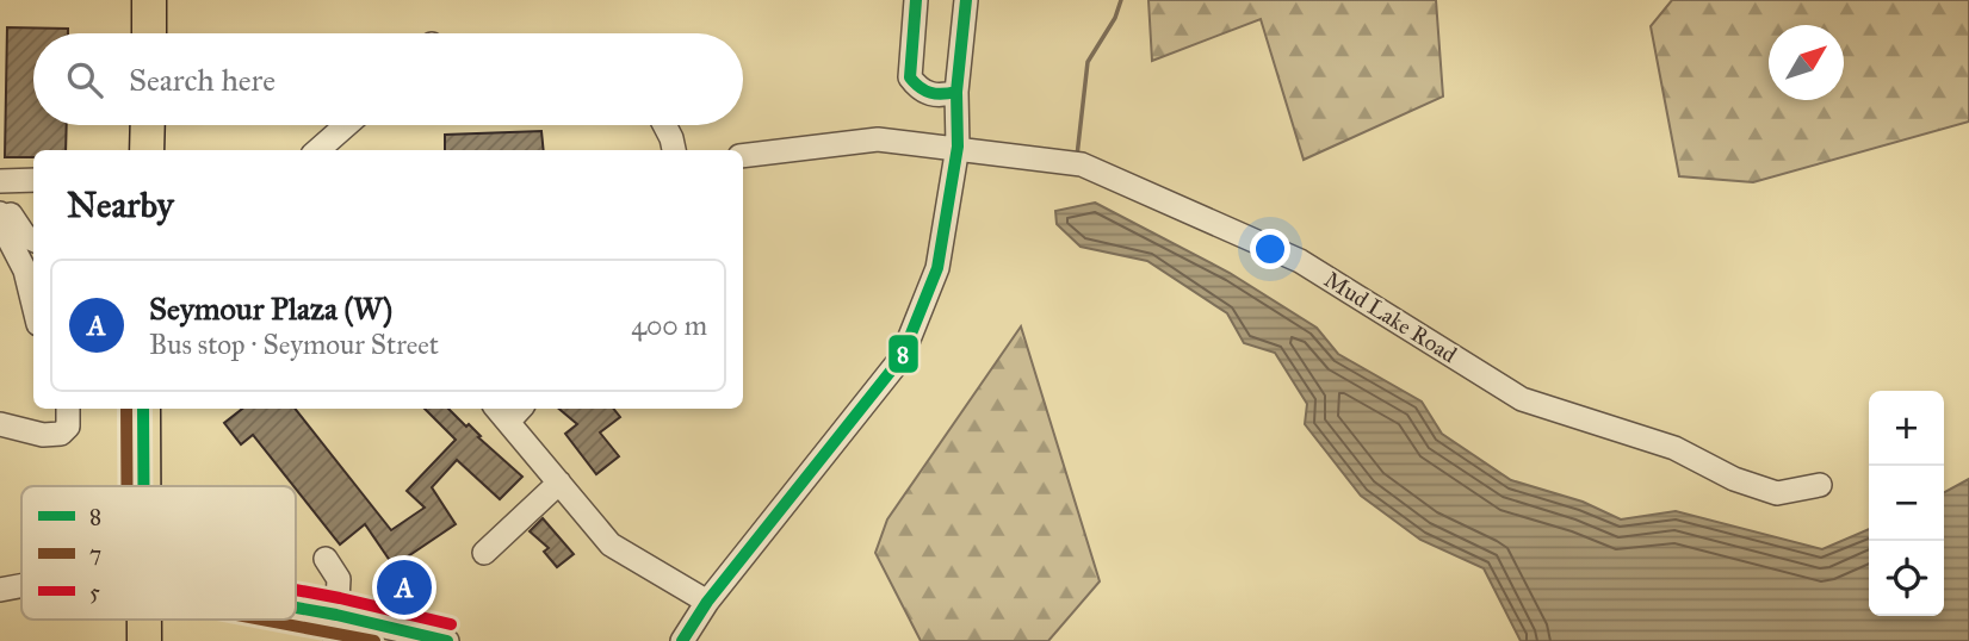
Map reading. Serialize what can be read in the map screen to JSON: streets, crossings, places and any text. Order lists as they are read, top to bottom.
{
  "streets": {
    "street": ["Mud Lake Road"]
  },
  "lines": ["transit line 8", "transit line 7", "transit line 5"],
  "legend": ["8", "7", "5"],
  "north": "top right",
  "page": {
    "search": "Search here",
    "heading": "Nearby",
    "list": [
      {
        "mark": "A",
        "name": "Seymour Plaza (W)",
        "note": "Bus stop · Seymour Street",
        "value": "400 m"
      }
    ],
    "map_buttons": ["+", "−"],
    "pins": "A"
  }
}
